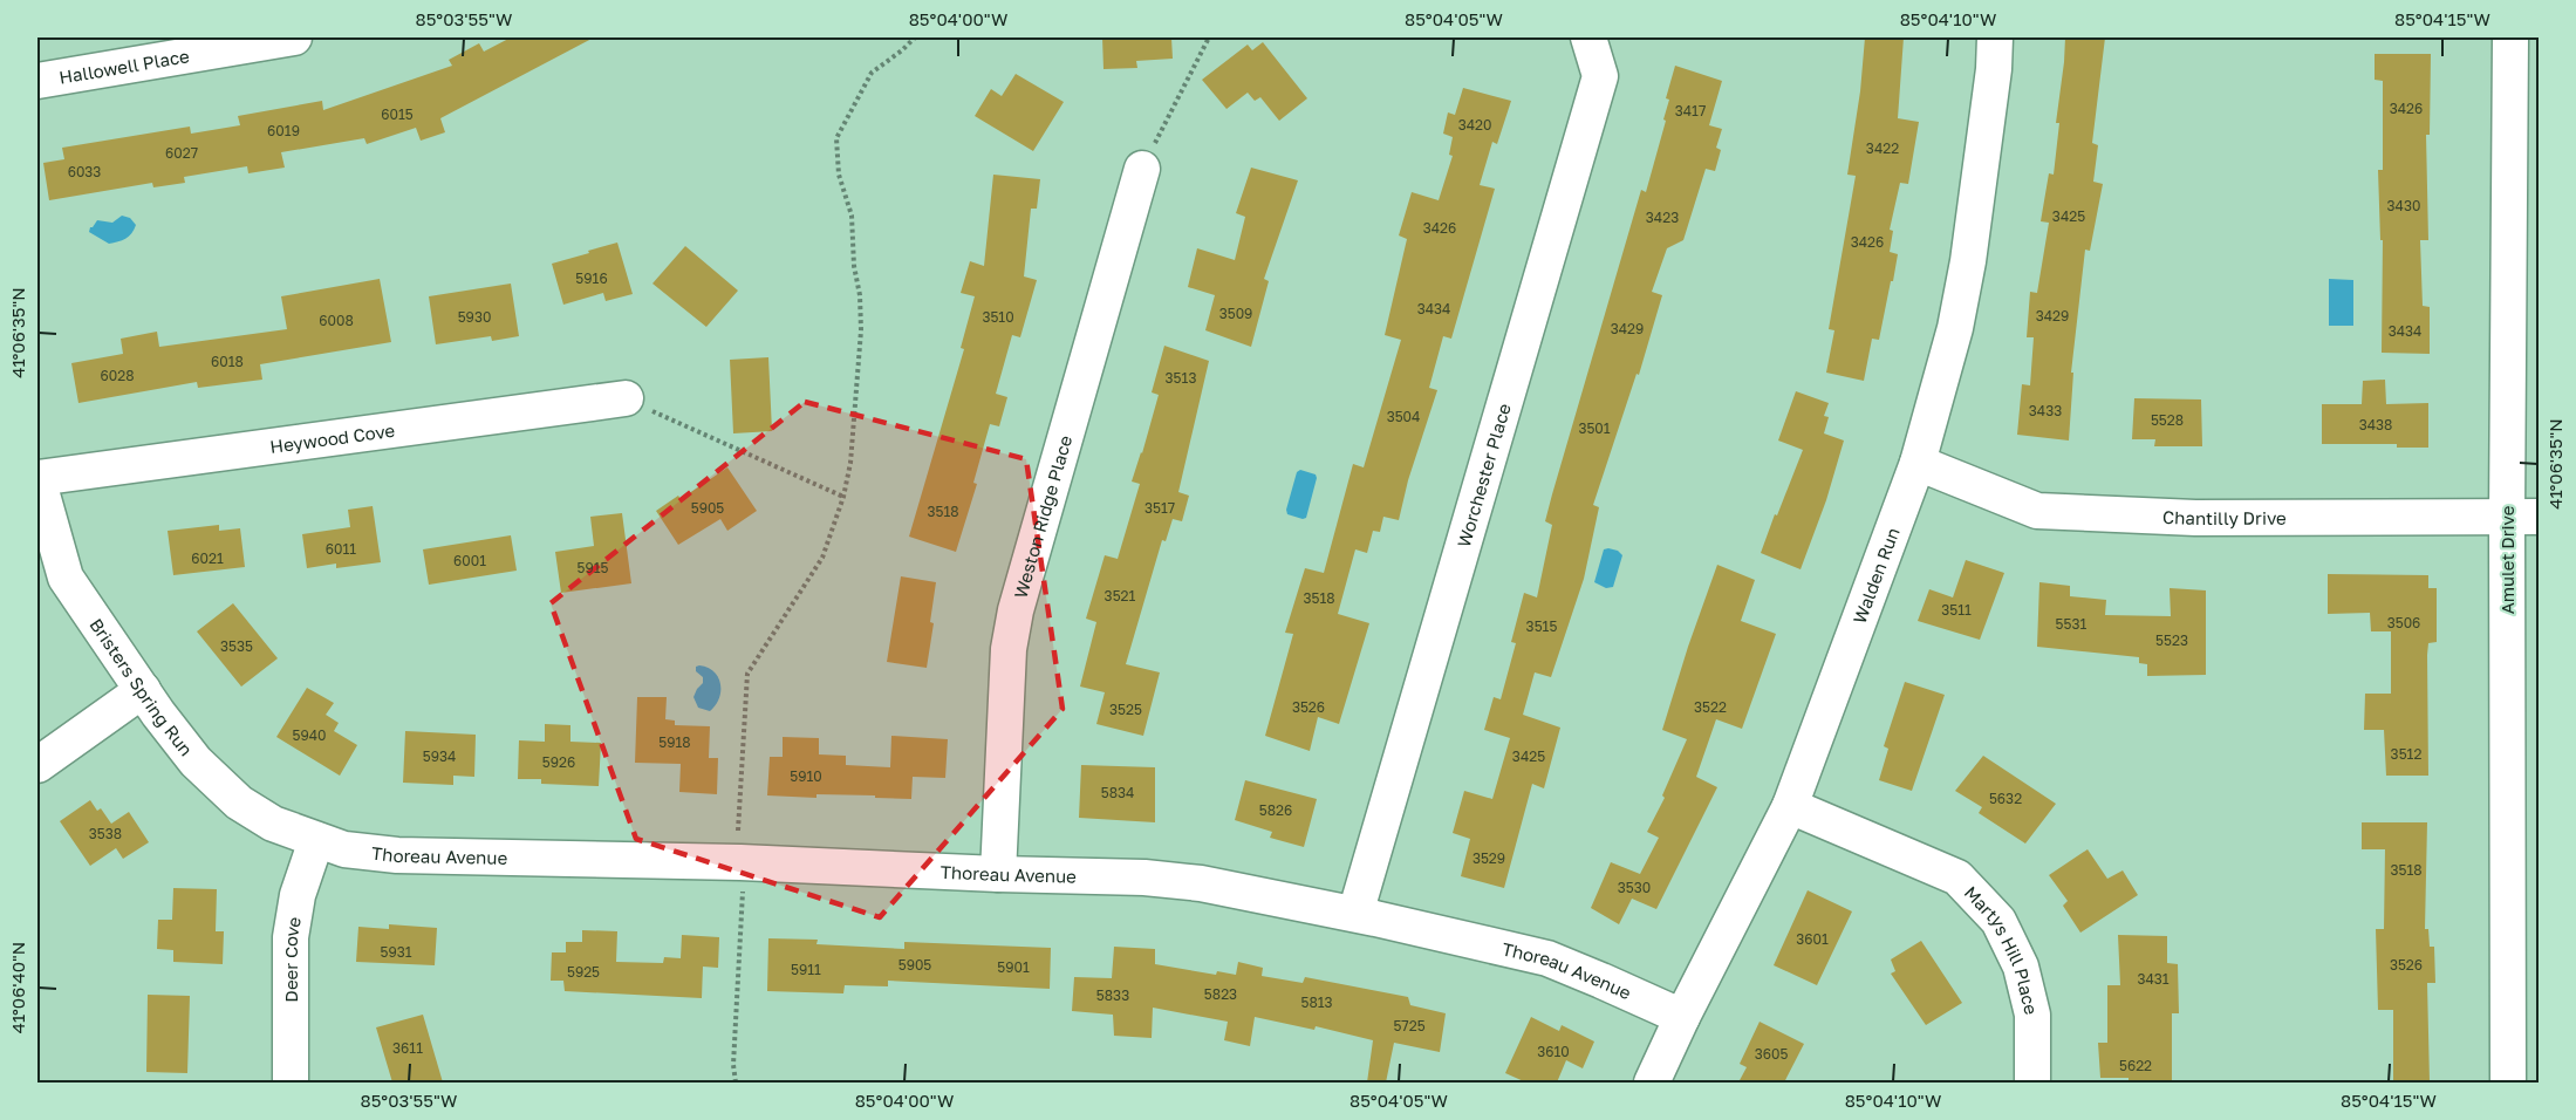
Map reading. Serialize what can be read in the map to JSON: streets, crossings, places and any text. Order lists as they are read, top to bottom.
{
  "streets": {
    "street": [
      "Hallowell Place",
      "Heywood Cove",
      "Worchester Place",
      "Weston Ridge Place",
      "Chantilly Drive",
      "Amulet Drive",
      "Walden Run",
      "Bristers Spring Run",
      "Thoreau Avenue",
      "Martys Hill Place",
      "Deer Cove"
    ]
  },
  "crossings": [
    ["Heywood Cove", "Bristers Spring Run"],
    ["Worchester Place", "Thoreau Avenue"],
    ["Weston Ridge Place", "Thoreau Avenue"],
    ["Chantilly Drive", "Amulet Drive"],
    ["Chantilly Drive", "Walden Run"],
    ["Walden Run", "Thoreau Avenue"],
    ["Walden Run", "Martys Hill Place"],
    ["Bristers Spring Run", "Thoreau Avenue"],
    ["Bristers Spring Run", "Deer Cove"],
    ["Thoreau Avenue", "Deer Cove"]
  ],
  "house_numbers": [
    "3426",
    "3417",
    "6015",
    "3420",
    "6019",
    "3422",
    "6027",
    "6033",
    "3430",
    "3425",
    "3423",
    "3426",
    "3426",
    "5916",
    "3434",
    "3509",
    "3429",
    "5930",
    "3510",
    "6008",
    "3429",
    "3434",
    "6018",
    "6028",
    "3513",
    "3433",
    "3504",
    "5528",
    "3438",
    "3501",
    "5905",
    "3517",
    "3518",
    "6011",
    "6021",
    "6001",
    "5915",
    "3521",
    "3518",
    "3511",
    "3506",
    "5531",
    "3515",
    "5523",
    "3535",
    "3526",
    "3522",
    "3525",
    "5940",
    "5918",
    "3512",
    "5934",
    "3425",
    "5926",
    "5910",
    "5834",
    "5632",
    "5826",
    "3538",
    "3529",
    "3518",
    "3530",
    "3601",
    "5931",
    "5905",
    "3526",
    "5901",
    "5911",
    "5925",
    "3431",
    "5823",
    "5833",
    "5813",
    "5725",
    "3611",
    "3610",
    "3605",
    "5622"
  ],
  "coordinates": [
    "85°03'55\"W",
    "85°04'00\"W",
    "85°04'05\"W",
    "85°04'10\"W",
    "85°04'15\"W",
    "41°06'35\"N",
    "41°06'40\"N"
  ]
}
